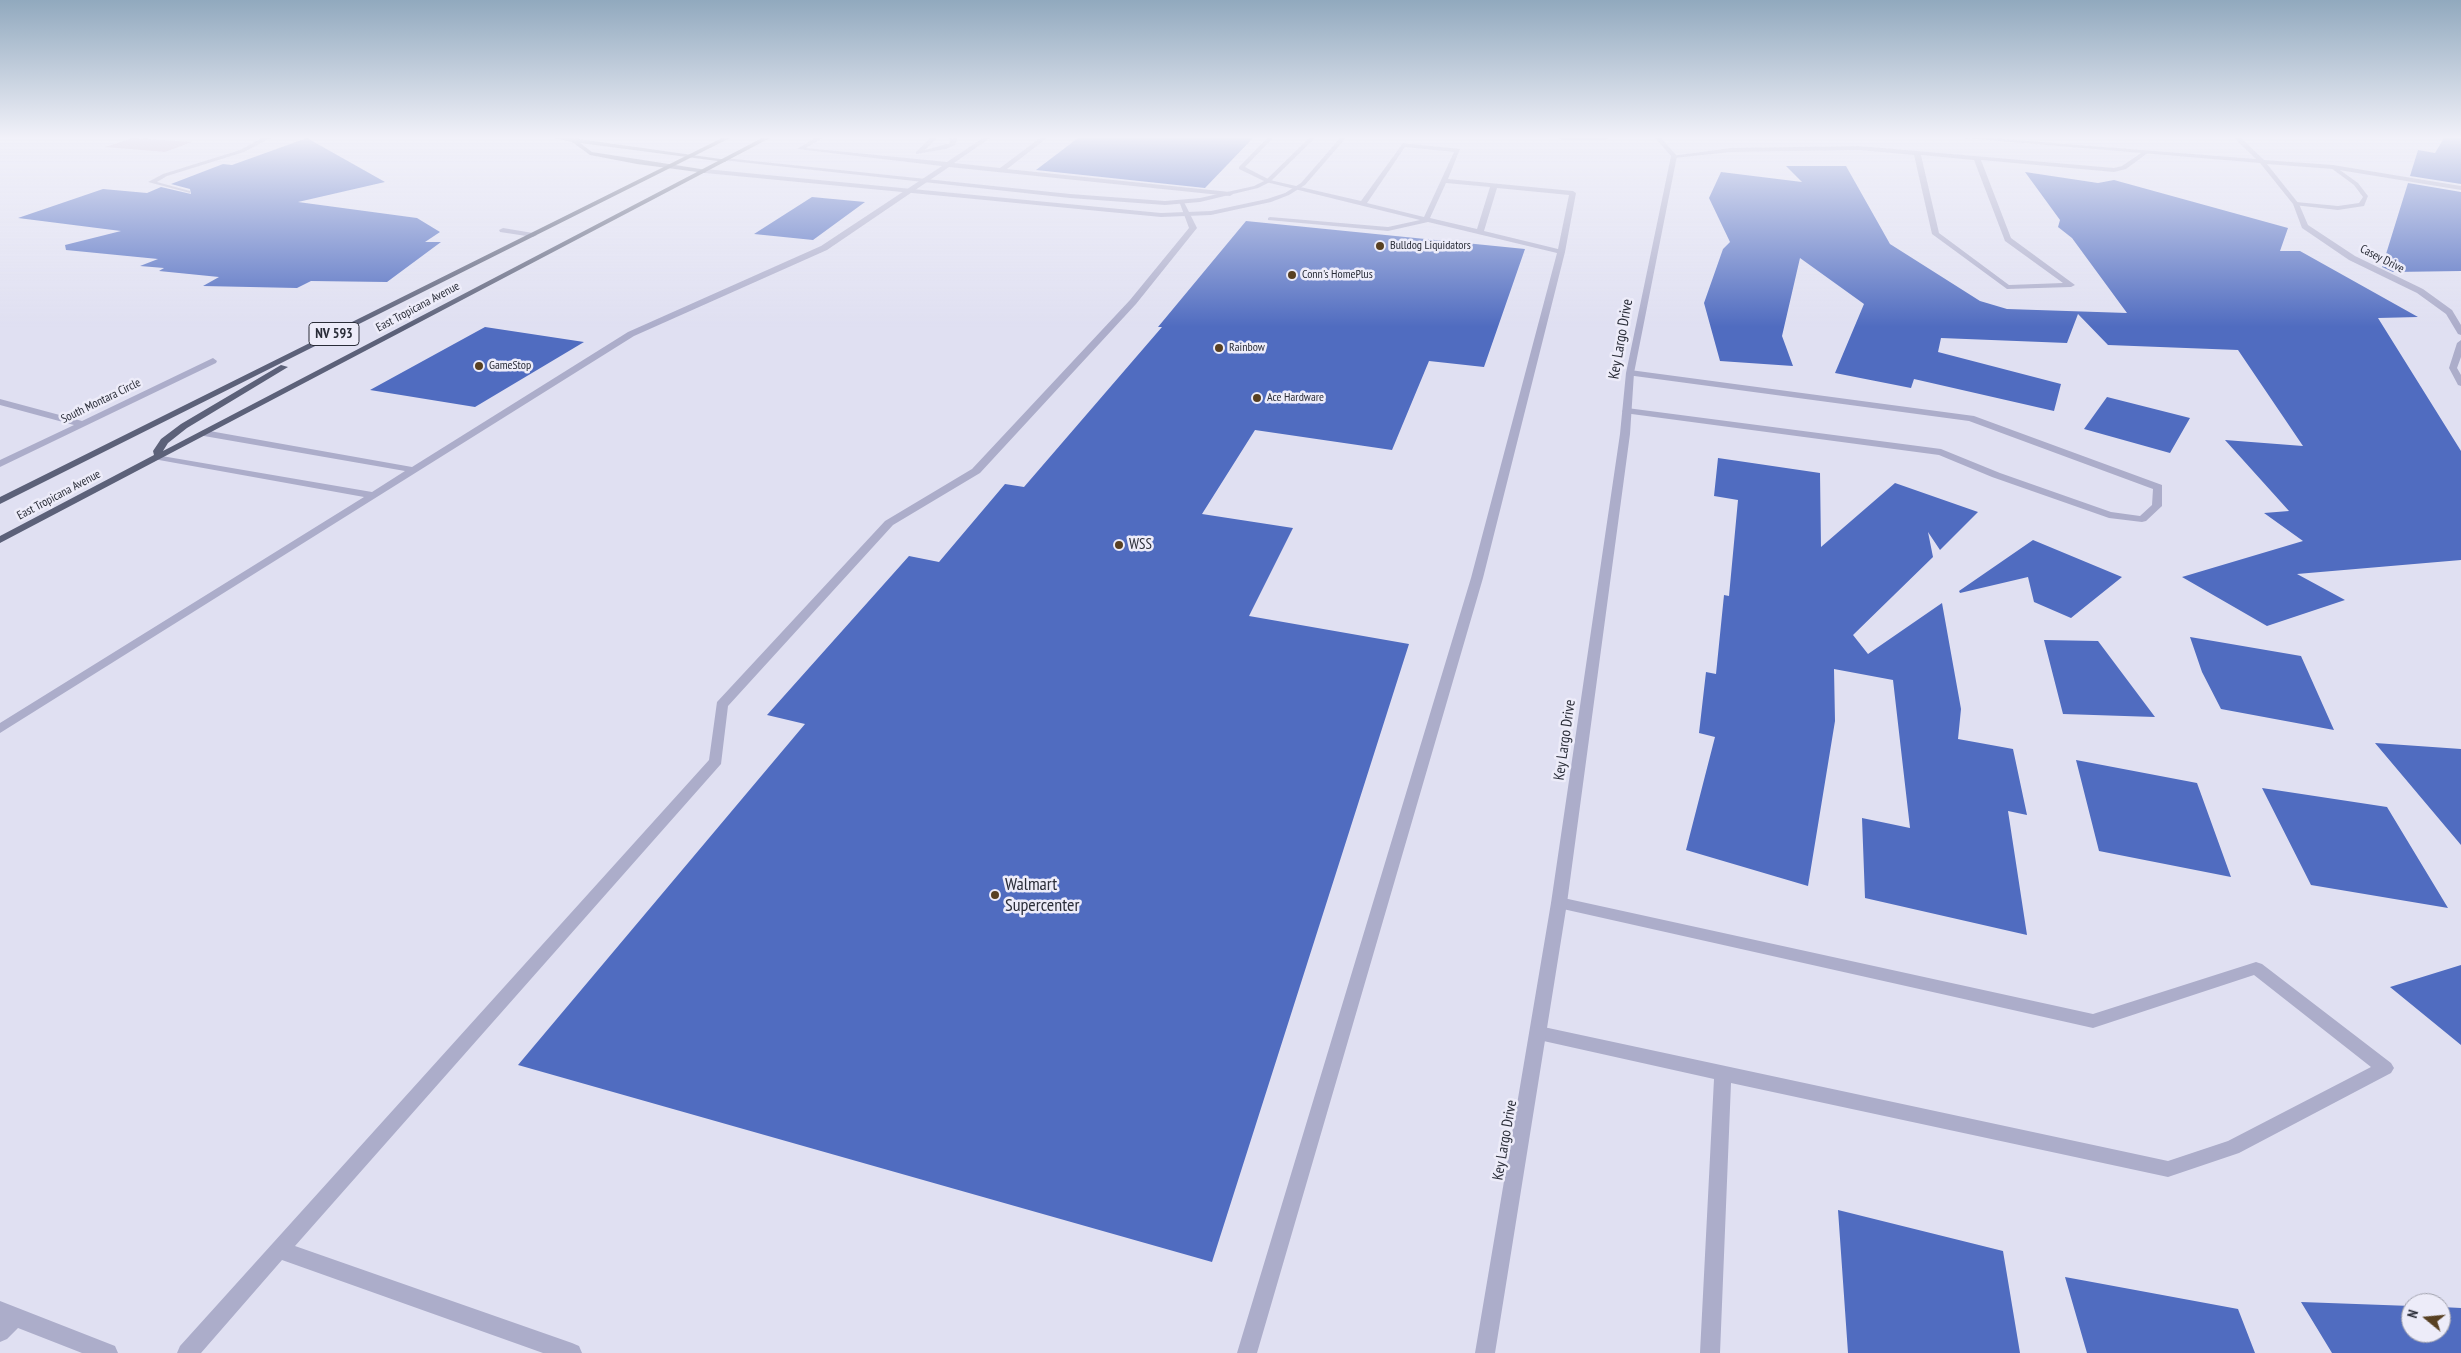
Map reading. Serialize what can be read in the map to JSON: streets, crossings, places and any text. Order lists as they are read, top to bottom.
{
  "streets": {
    "main road": ["East Tropicana Avenue", "NV 593"],
    "street": ["Casey Drive", "Key Largo Drive", "South Montara Circle"]
  },
  "places": [
    "Bulldog Liquidators",
    "Conn's HomePlus",
    "Rainbow",
    "GameStop",
    "Ace Hardware",
    "WSS",
    "Walmart Supercenter"
  ],
  "north": "left"
}
